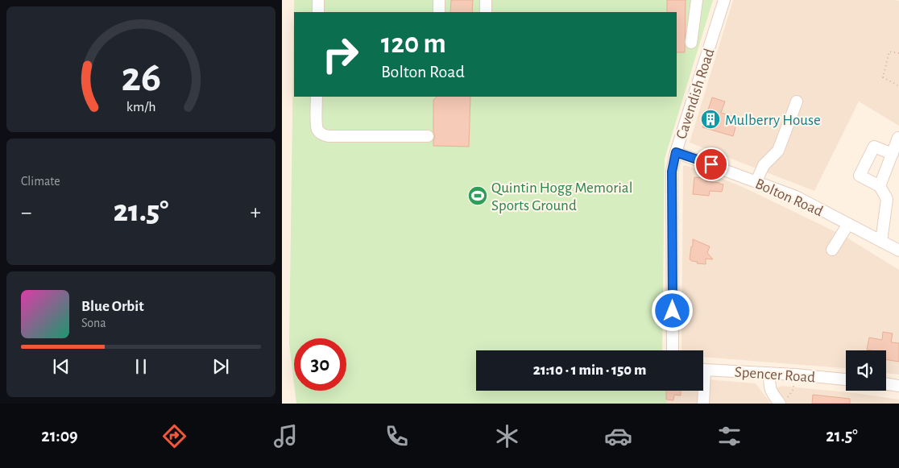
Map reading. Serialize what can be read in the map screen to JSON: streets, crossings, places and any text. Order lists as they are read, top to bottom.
{
  "streets": {
    "street": ["Cavendish Road", "Bolton Road", "Spencer Road"]
  },
  "crossings": [
    ["Cavendish Road", "Bolton Road"]
  ],
  "places": {
    "building": ["Mulberry House"],
    "sports": ["Quintin Hogg Memorial Sports Ground"]
  },
  "page": {
    "turn": ["120 m", "Bolton Road"],
    "tile": "Climate",
    "heat": ["−", "21.5°", "+"],
    "song": ["Blue Orbit", "Sona"],
    "limit": "30",
    "trip": "21:10 · 1 min · 150 m",
    "tabs": ["21:09", "21.5°"],
    "gauge": ["26", "km/h"]
  }
}
